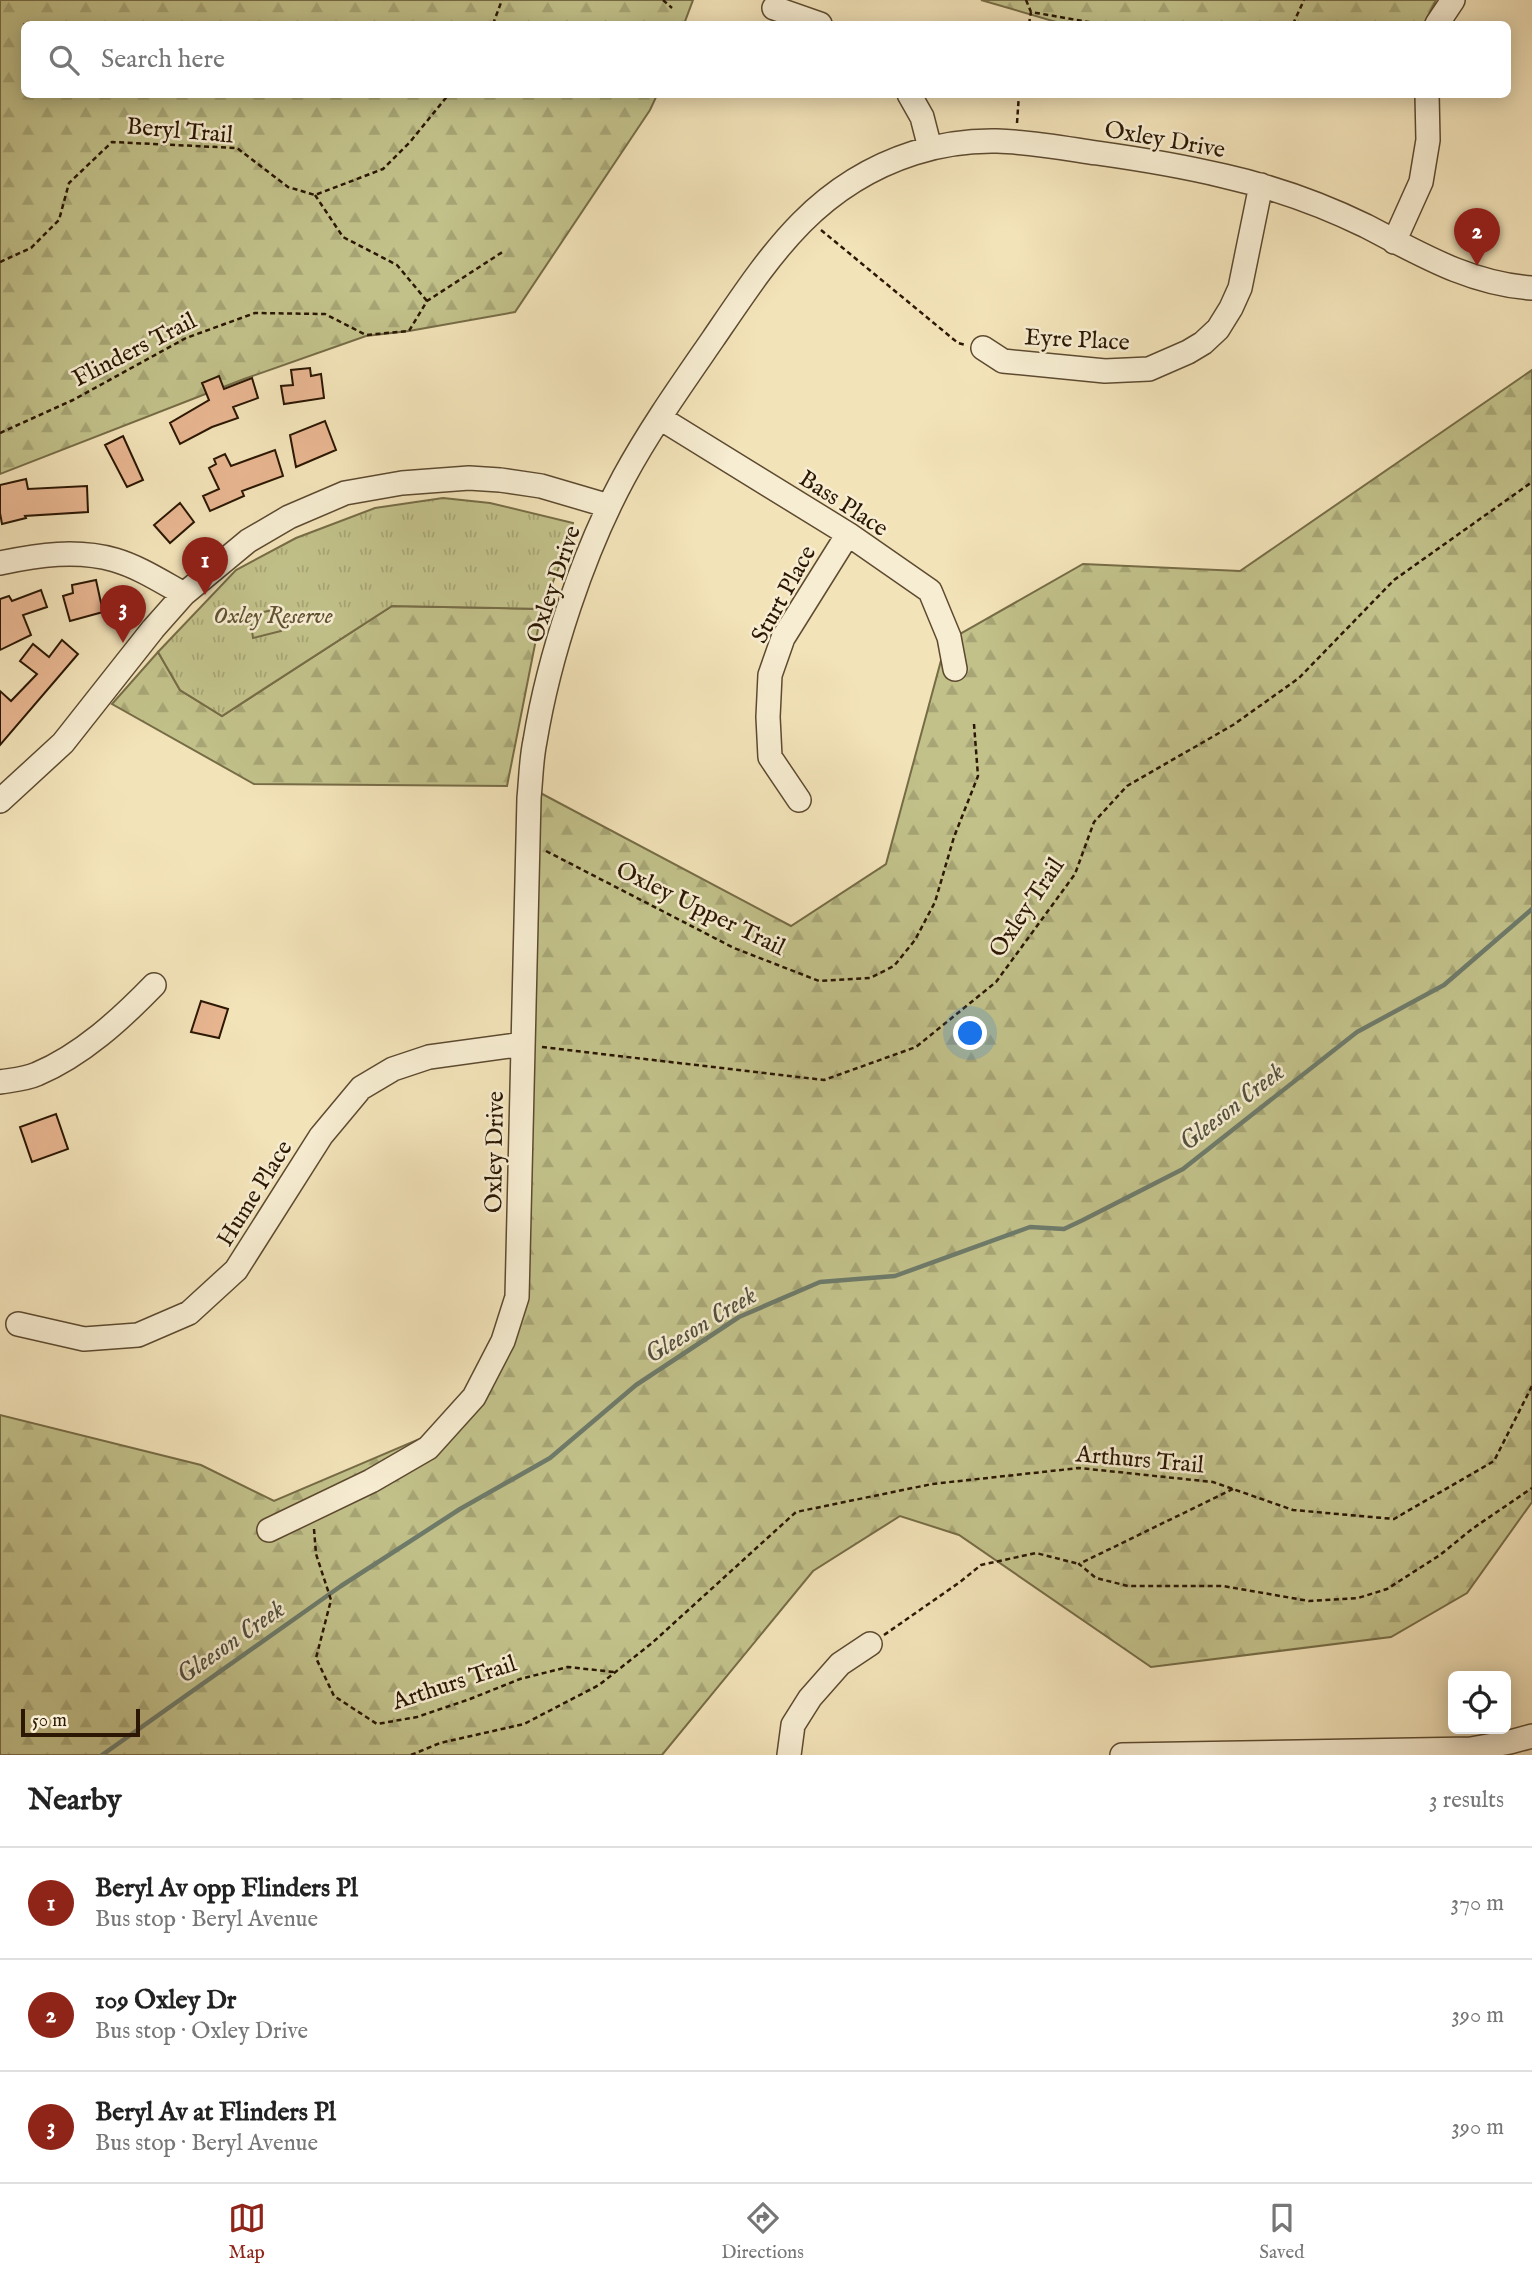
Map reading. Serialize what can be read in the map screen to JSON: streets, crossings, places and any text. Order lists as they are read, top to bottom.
{
  "streets": {
    "street": [
      "Oxley Drive",
      "Eyre Place",
      "Bass Place",
      "Sturt Place",
      "Hume Place"
    ],
    "path": [
      "Beryl Trail",
      "Flinders Trail",
      "Oxley Trail",
      "Oxley Upper Trail",
      "Arthurs Trail"
    ]
  },
  "crossings": [
    ["Oxley Drive", "Eyre Place"],
    ["Oxley Drive", "Bass Place"],
    ["Oxley Drive", "Oxley Trail"],
    ["Oxley Drive", "Oxley Upper Trail"],
    ["Oxley Drive", "Hume Place"],
    ["Oxley Drive", "Arthurs Trail"],
    ["Bass Place", "Sturt Place"],
    ["Oxley Trail", "Hume Place"]
  ],
  "water": ["Gleeson Creek"],
  "parks": ["Oxley Reserve"],
  "scale_bar": "50 m",
  "page": {
    "search": "Search here",
    "pins": ["2", "1", "3"],
    "scale": "50 m",
    "heading": ["Nearby", "3 results"],
    "list": [
      {
        "mark": "1",
        "name": "Beryl Av opp Flinders Pl",
        "note": "Bus stop · Beryl Avenue",
        "value": "370 m"
      },
      {
        "mark": "2",
        "name": "109 Oxley Dr",
        "note": "Bus stop · Oxley Drive",
        "value": "390 m"
      },
      {
        "mark": "3",
        "name": "Beryl Av at Flinders Pl",
        "note": "Bus stop · Beryl Avenue",
        "value": "390 m"
      }
    ],
    "nav": ["Map", "Directions", "Saved"]
  }
}
